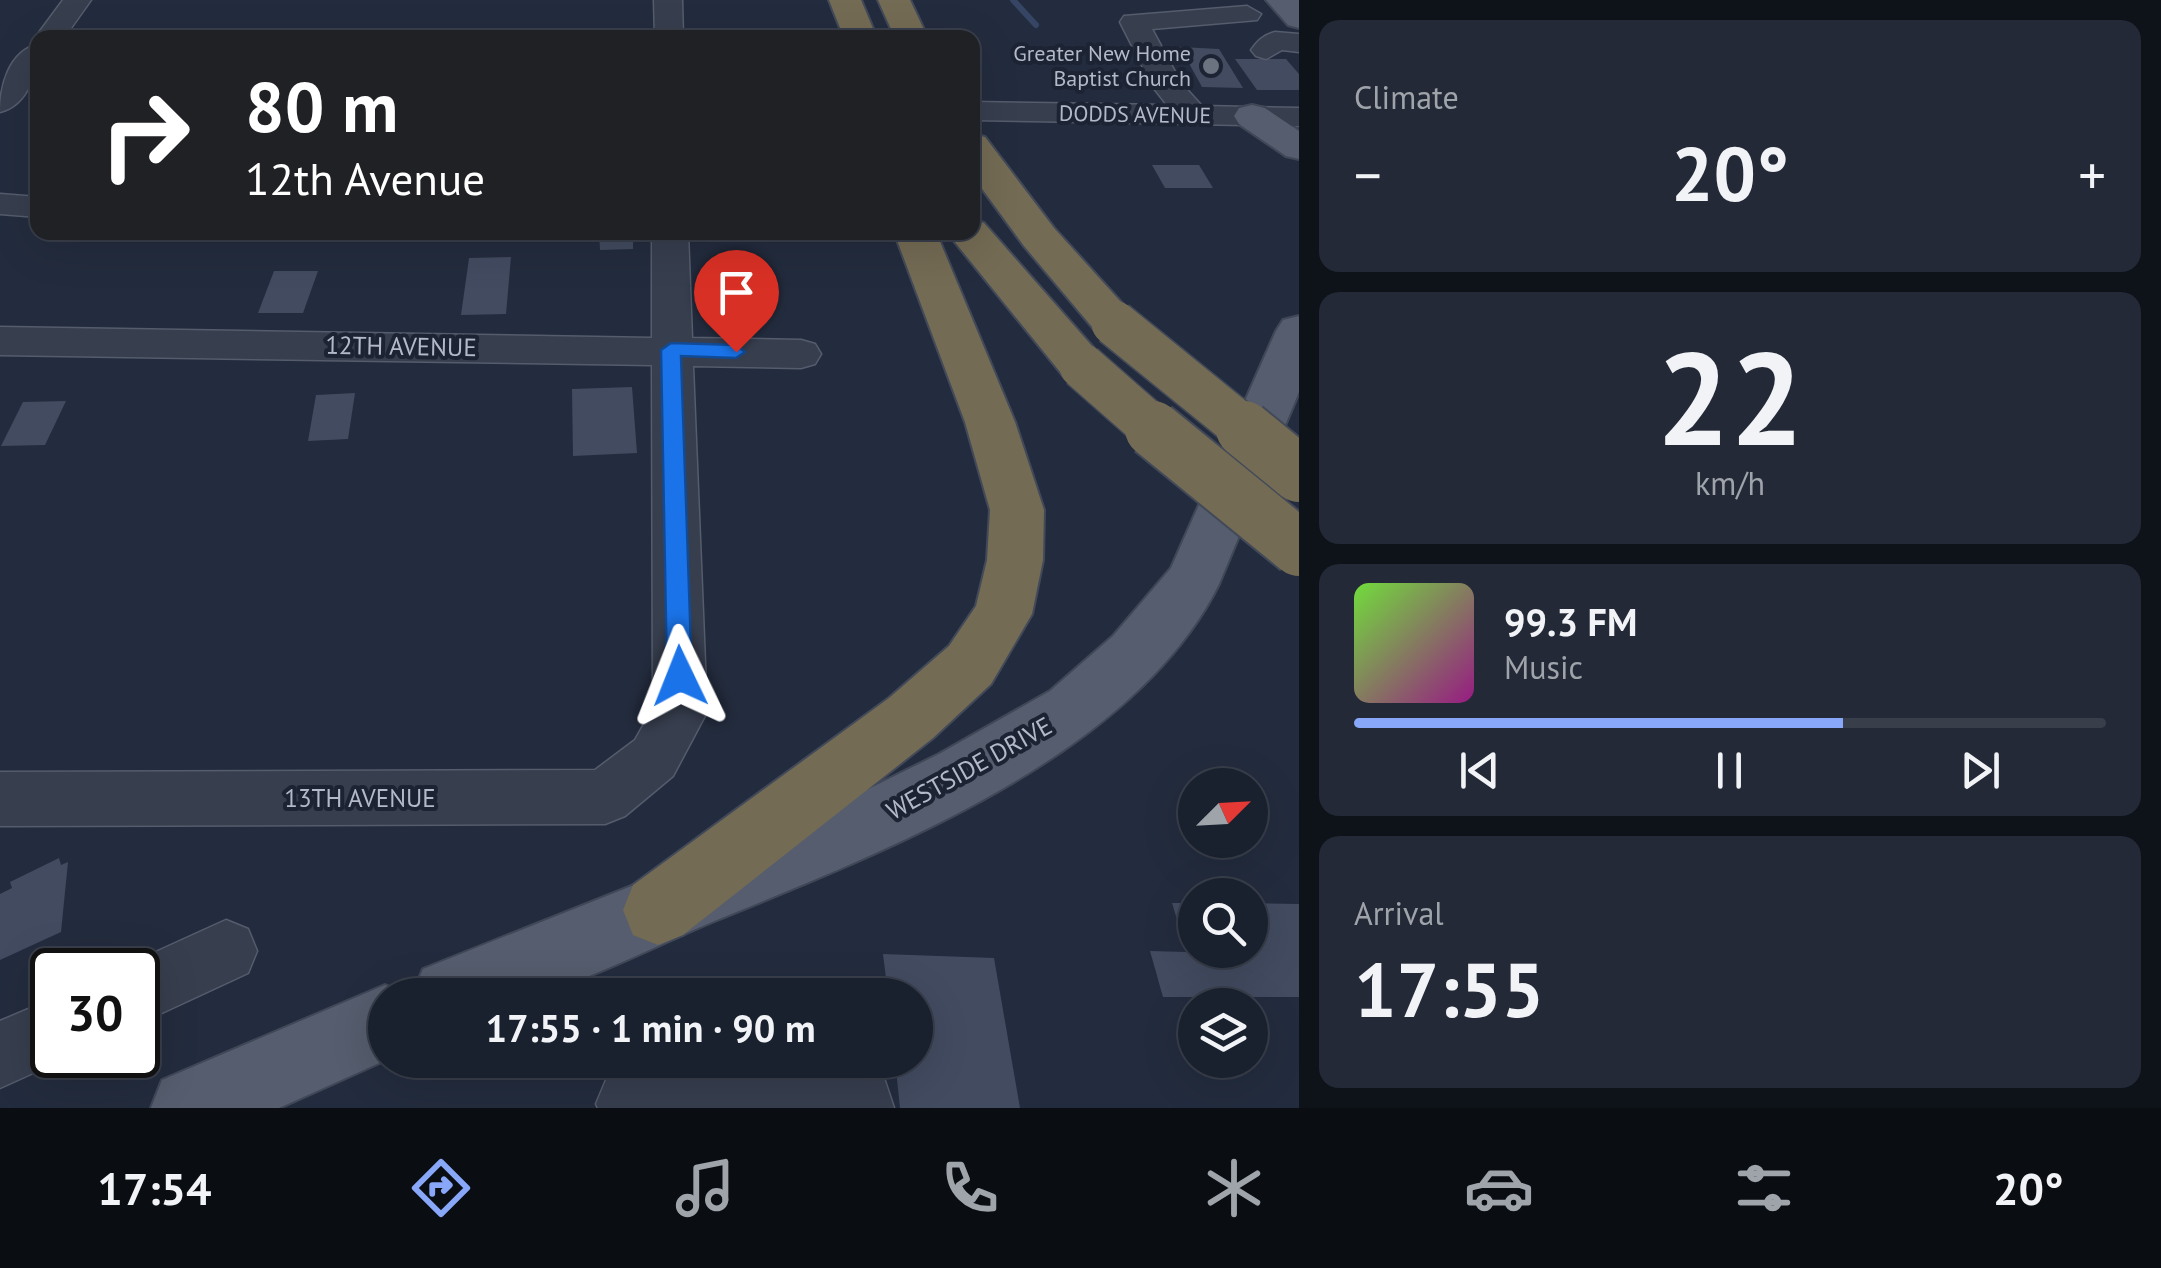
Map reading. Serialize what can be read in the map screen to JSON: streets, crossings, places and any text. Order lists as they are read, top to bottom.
{
  "streets": {
    "main road": ["WESTSIDE DRIVE"],
    "street": ["DODDS AVENUE", "12TH AVENUE", "13TH AVENUE"]
  },
  "crossings": [
    ["12TH AVENUE", "13TH AVENUE"]
  ],
  "places": ["Greater New Home Baptist Church"],
  "north": "top right",
  "page": {
    "tile": [
      "Climate",
      ["22", "km/h"],
      ["Arrival", "17:55"]
    ],
    "turn": ["80 m", "12th Avenue"],
    "heat": ["−", "20°", "+"],
    "song": ["99.3 FM", "Music"],
    "limit": "30",
    "trip": "17:55 · 1 min · 90 m",
    "tabs": ["17:54", "20°"]
  }
}
